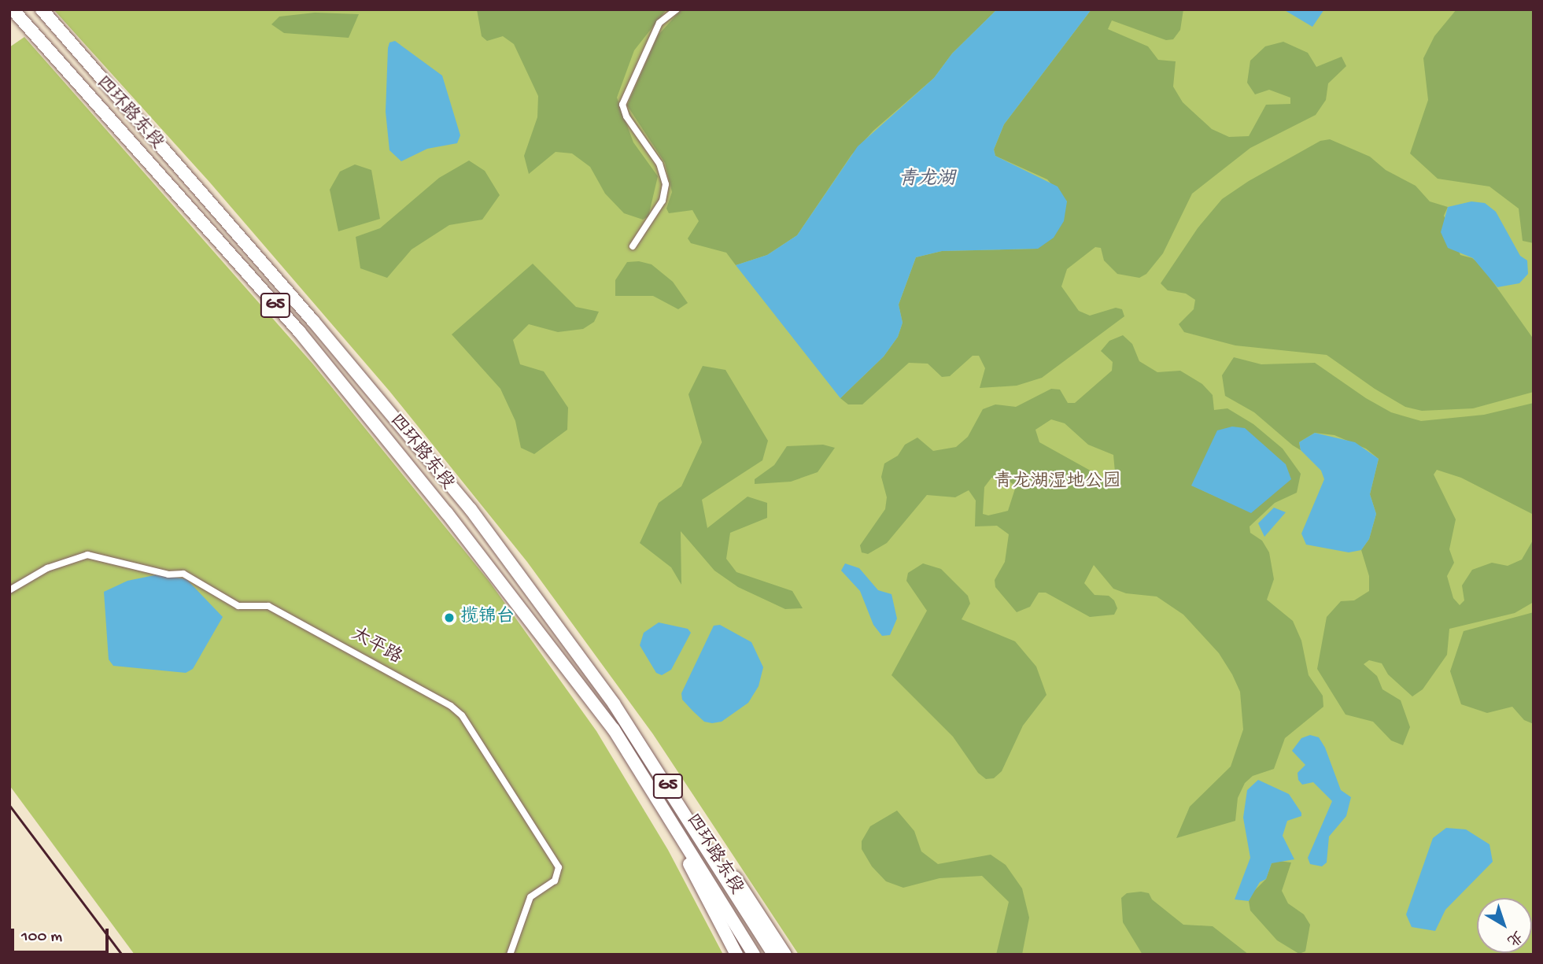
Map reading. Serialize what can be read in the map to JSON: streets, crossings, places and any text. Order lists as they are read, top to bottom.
{
  "streets": {
    "highway": ["四环路东段", "G5"],
    "street": ["太平路"]
  },
  "water": ["青龙湖"],
  "parks": ["青龙湖湿地公园"],
  "places": ["揽锦台"],
  "scale_bar": "100 m",
  "north": "bottom right"
}
